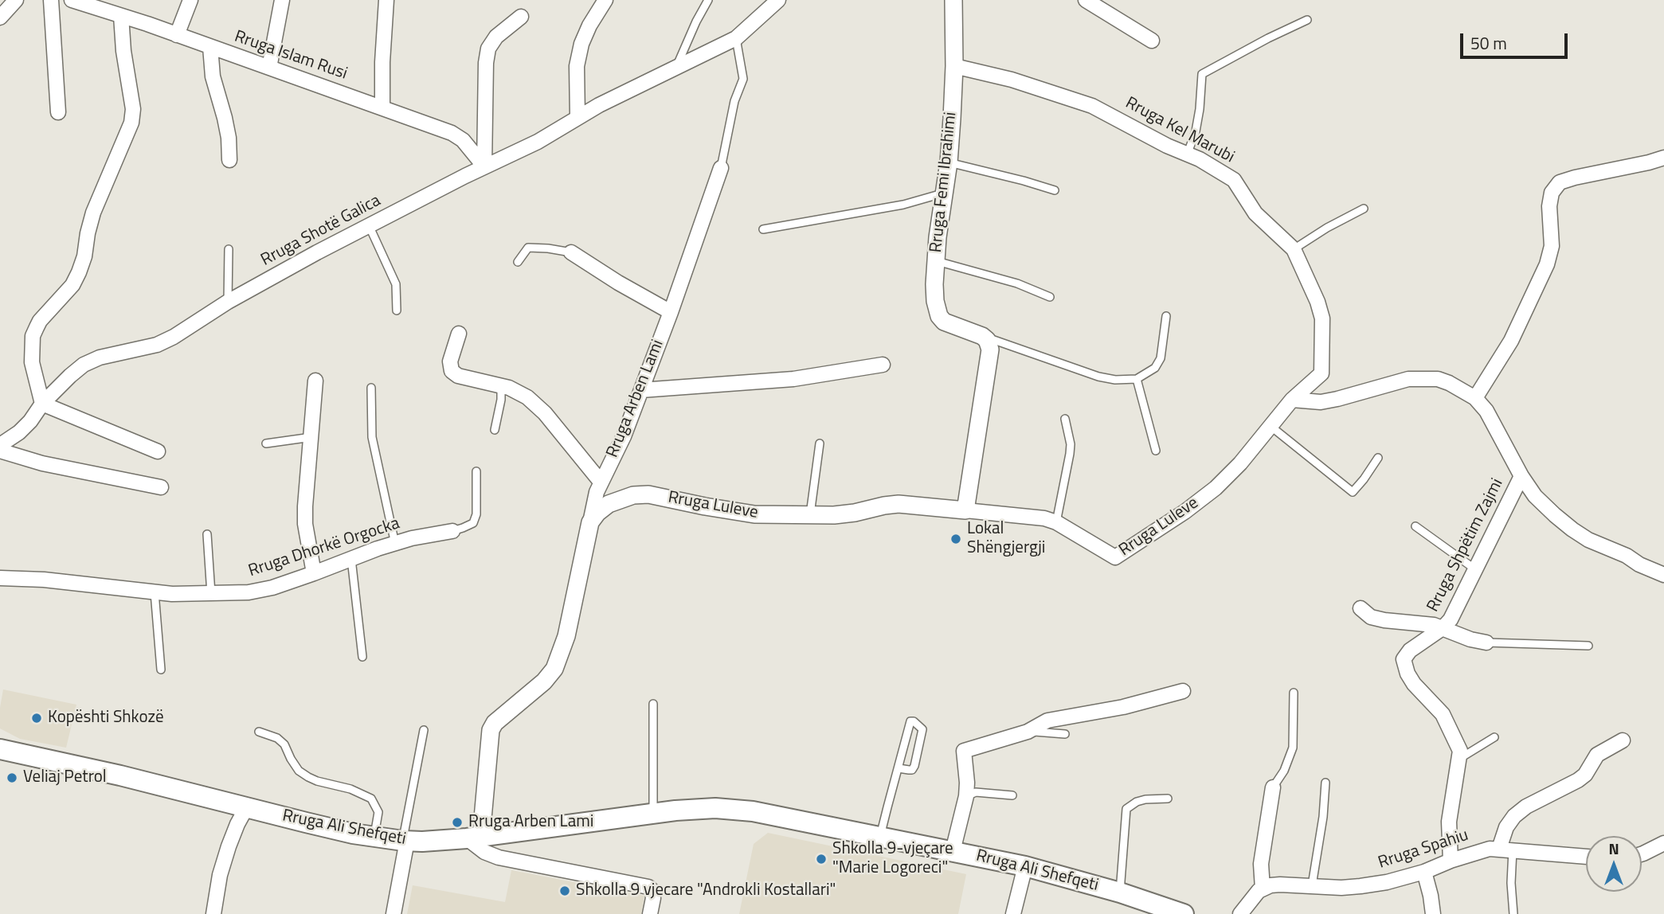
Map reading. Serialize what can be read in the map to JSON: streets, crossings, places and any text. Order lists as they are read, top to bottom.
{
  "streets": {
    "main road": ["Rruga Ali Shefqeti"],
    "street": [
      "Rruga Islam Rusi",
      "Rruga Kel Marubi",
      "Rruga Femi Ibrahimi",
      "Rruga Shotë Galica",
      "Rruga Arben Lami",
      "Rruga Luleve",
      "Rruga Shpëtim Zajmi",
      "Rruga Dhorkë Orgocka",
      "Rruga Spahiu"
    ]
  },
  "crossings": [
    ["Rruga Islam Rusi", "Rruga Shotë Galica"],
    ["Rruga Kel Marubi", "Rruga Femi Ibrahimi"],
    ["Rruga Kel Marubi", "Rruga Luleve"],
    ["Rruga Shotë Galica", "Rruga Arben Lami"],
    ["Rruga Arben Lami", "Rruga Luleve"],
    ["Rruga Arben Lami", "Rruga Ali Shefqeti"],
    ["Rruga Shpëtim Zajmi", "Rruga Spahiu"]
  ],
  "places": [
    "Lokal Shëngjergji",
    "Kopështi Shkozë",
    "Veliaj Petrol",
    "Rruga Arben Lami",
    "Shkolla 9-vjeçare \"Marie Logoreci\"",
    "Shkolla 9 vjecare \"Androkli Kostallari\""
  ],
  "scale_bar": "50 m",
  "north": "top"
}
